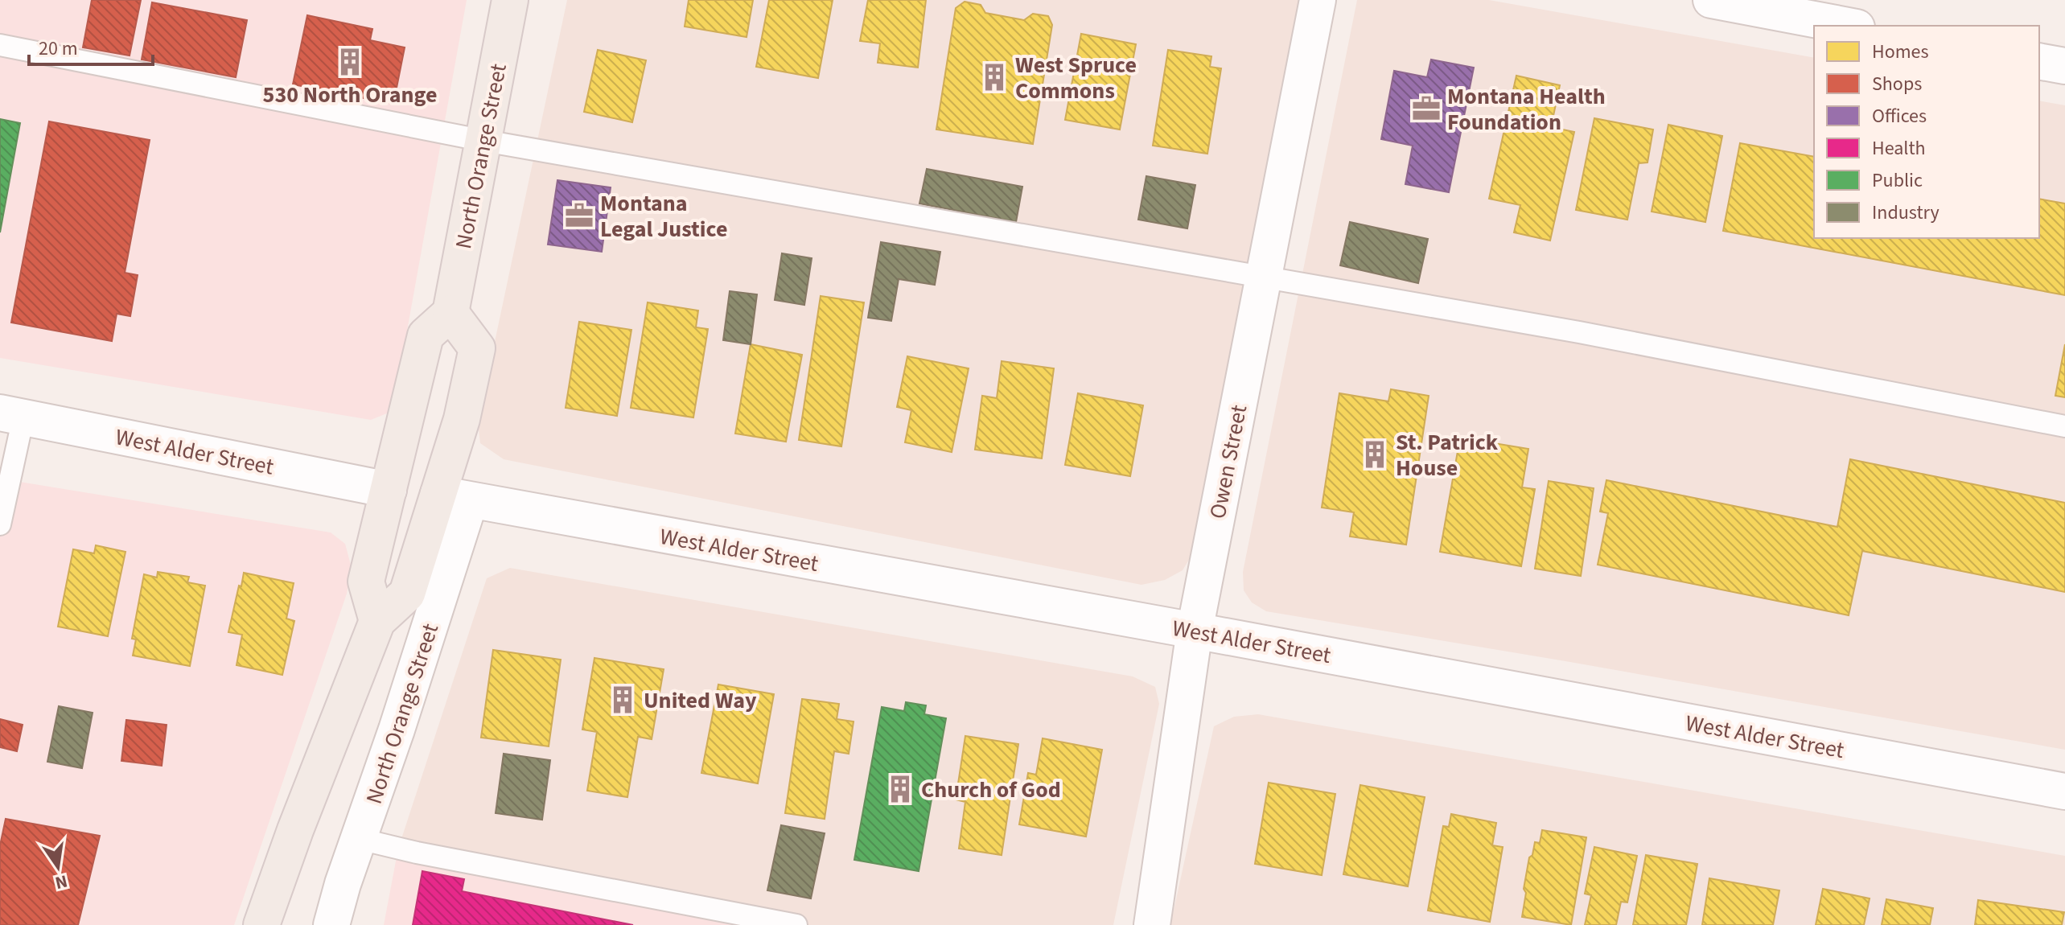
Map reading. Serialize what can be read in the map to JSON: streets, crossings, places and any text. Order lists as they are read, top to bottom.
{
  "streets": {
    "main road": ["North Orange Street"],
    "street": ["West Alder Street", "Owen Street"]
  },
  "crossings": [
    ["North Orange Street", "West Alder Street"],
    ["West Alder Street", "Owen Street"]
  ],
  "places": {
    "building": [
      "530 North Orange",
      "West Spruce Commons",
      "St. Patrick House",
      "United Way",
      "Church of God"
    ],
    "office": ["Montana Health Foundation", "Montana Legal Justice"]
  },
  "legend": [
    "Homes",
    "Shops",
    "Offices",
    "Health",
    "Public",
    "Industry"
  ],
  "scale_bar": "20 m",
  "north": "bottom"
}
